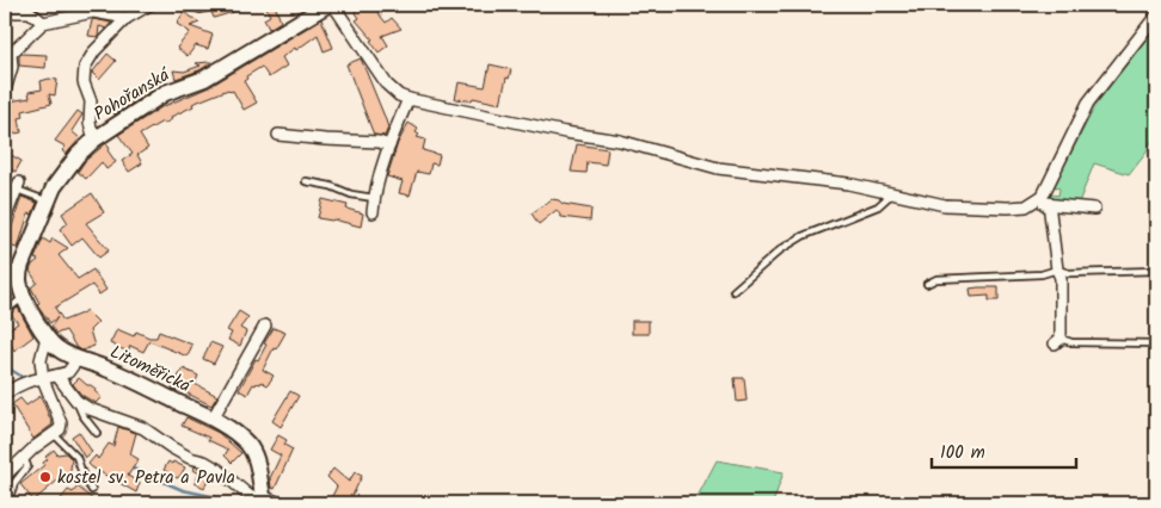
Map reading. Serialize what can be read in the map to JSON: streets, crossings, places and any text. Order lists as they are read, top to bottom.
{
  "streets": {
    "street": ["Pohořanská", "Litoměřická"]
  },
  "crossings": [
    ["Pohořanská", "Litoměřická"]
  ],
  "places": ["kostel sv. Petra a Pavla"],
  "scale_bar": "100 m"
}
